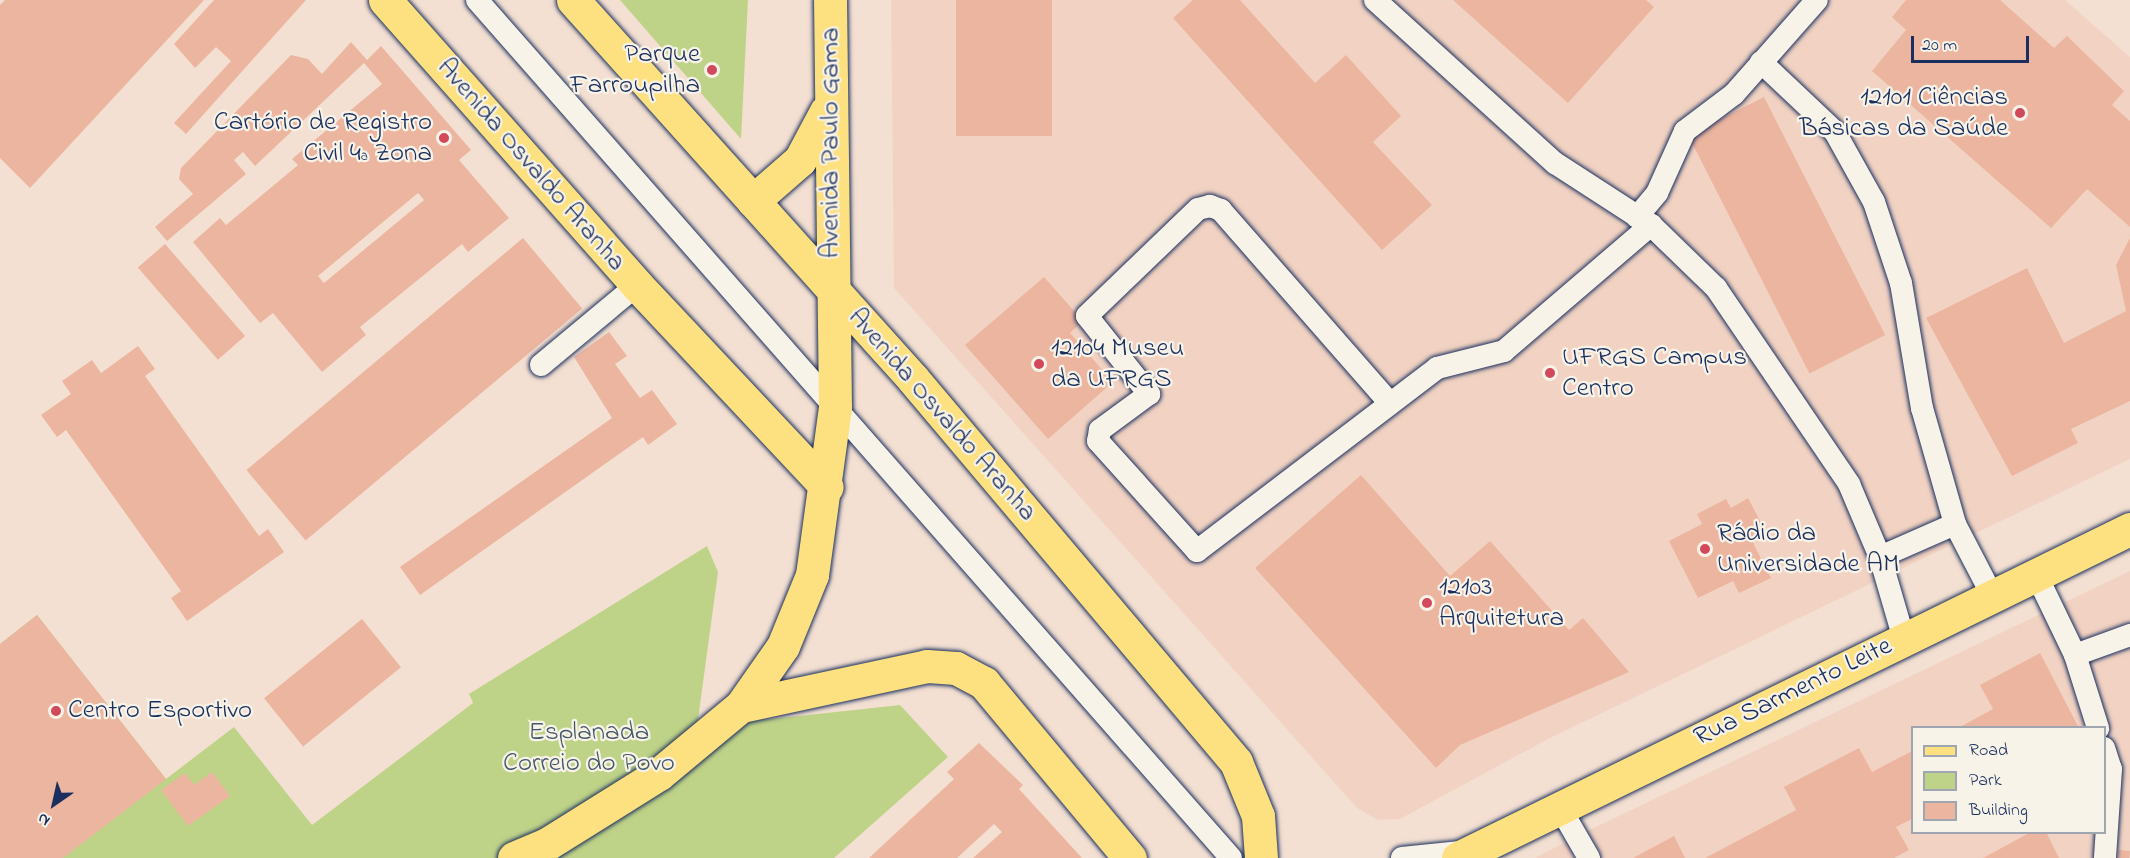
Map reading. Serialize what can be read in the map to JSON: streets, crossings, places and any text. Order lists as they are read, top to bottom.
{
  "streets": {
    "main road": ["Avenida Paulo Gama", "Avenida Osvaldo Aranha", "Rua Sarmento Leite"]
  },
  "crossings": [
    ["Avenida Paulo Gama", "Avenida Osvaldo Aranha"]
  ],
  "parks": ["Esplanada Correio do Povo"],
  "places": [
    "Parque Farroupilha",
    "12101 Ciências Básicas da Saúde",
    "Cartório de Registro Civil 4ª Zona",
    "12104 Museu da UFRGS",
    "UFRGS Campus Centro",
    "Rádio da Universidade AM",
    "12103 Arquitetura",
    "Centro Esportivo"
  ],
  "legend": ["Road", "Park", "Building"],
  "scale_bar": "20 m",
  "north": "bottom left"
}
